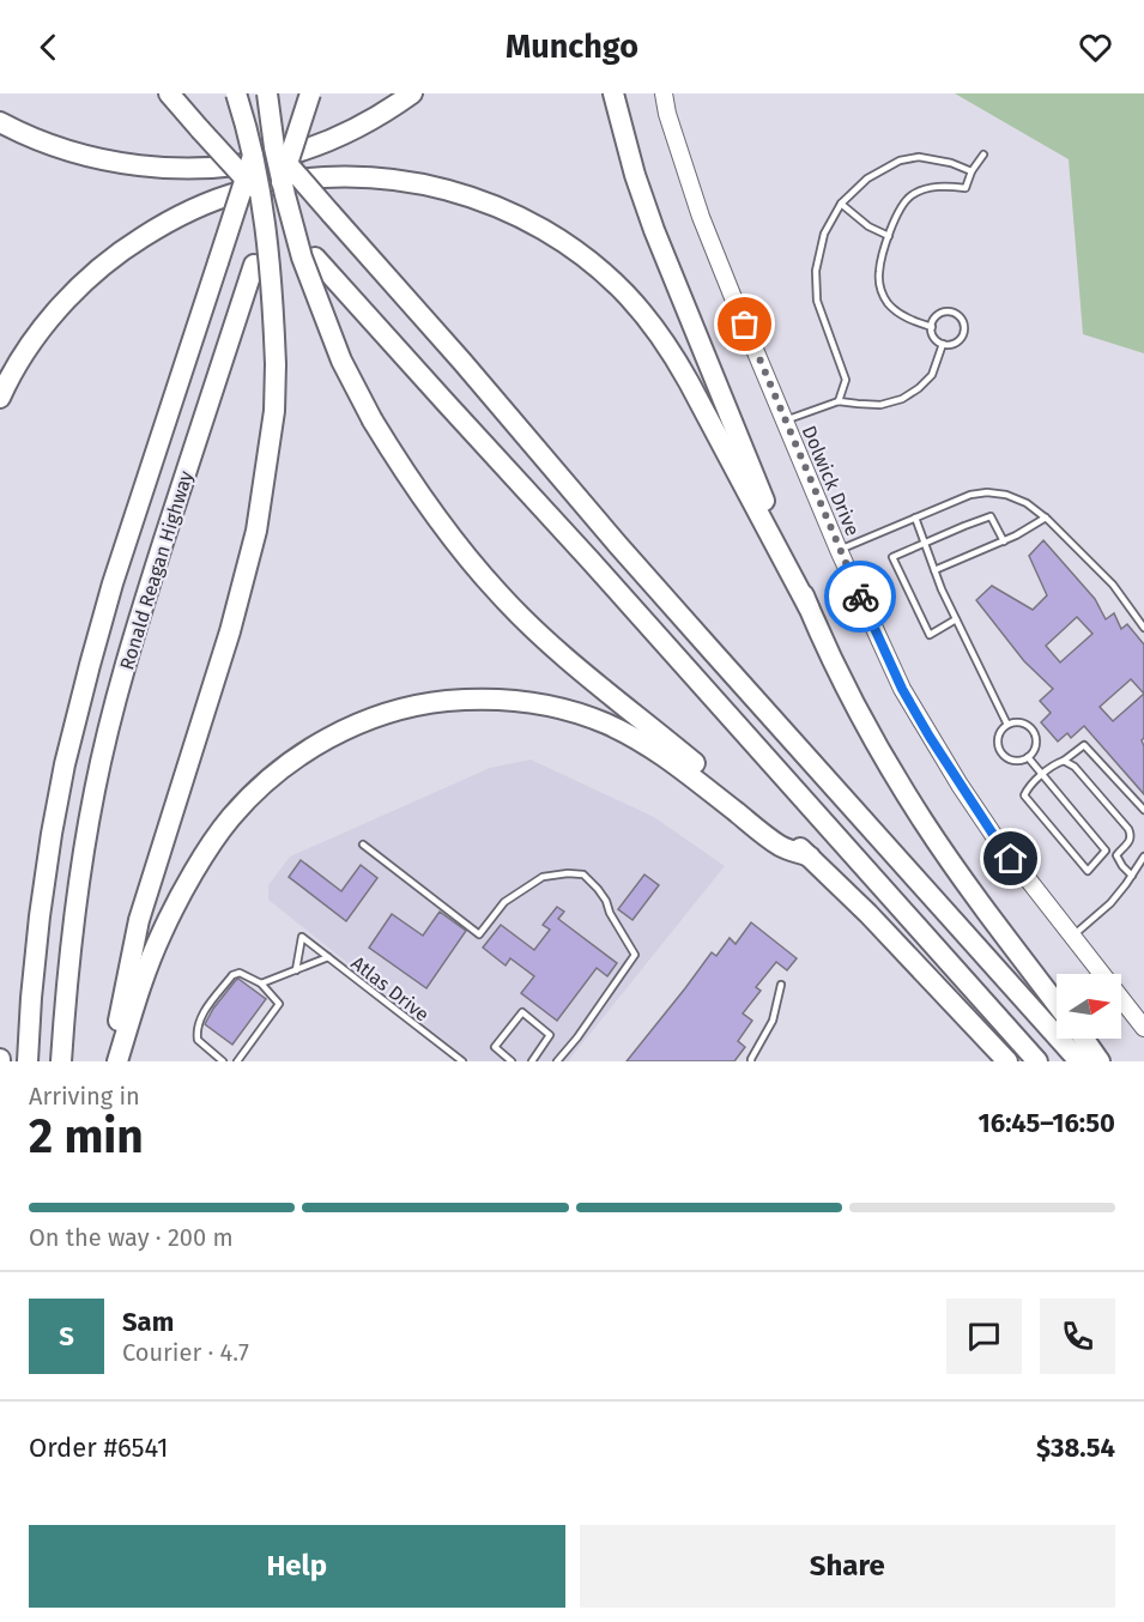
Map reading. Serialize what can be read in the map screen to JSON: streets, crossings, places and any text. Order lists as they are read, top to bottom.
{
  "streets": {
    "highway": ["Ronald Reagan Highway"],
    "main road": ["Dolwick Drive"],
    "lane": ["Atlas Drive"]
  },
  "north": "right",
  "page": {
    "header": "Munchgo",
    "heading": ["2 min", "Arriving in", "16:45–16:50"],
    "panel": [
      "Sam",
      "Courier · 4.7",
      "Order #6541",
      "$38.54"
    ],
    "bar": "On the way · 200 m",
    "round": "S",
    "buttons": ["Help", "Share"]
  }
}
